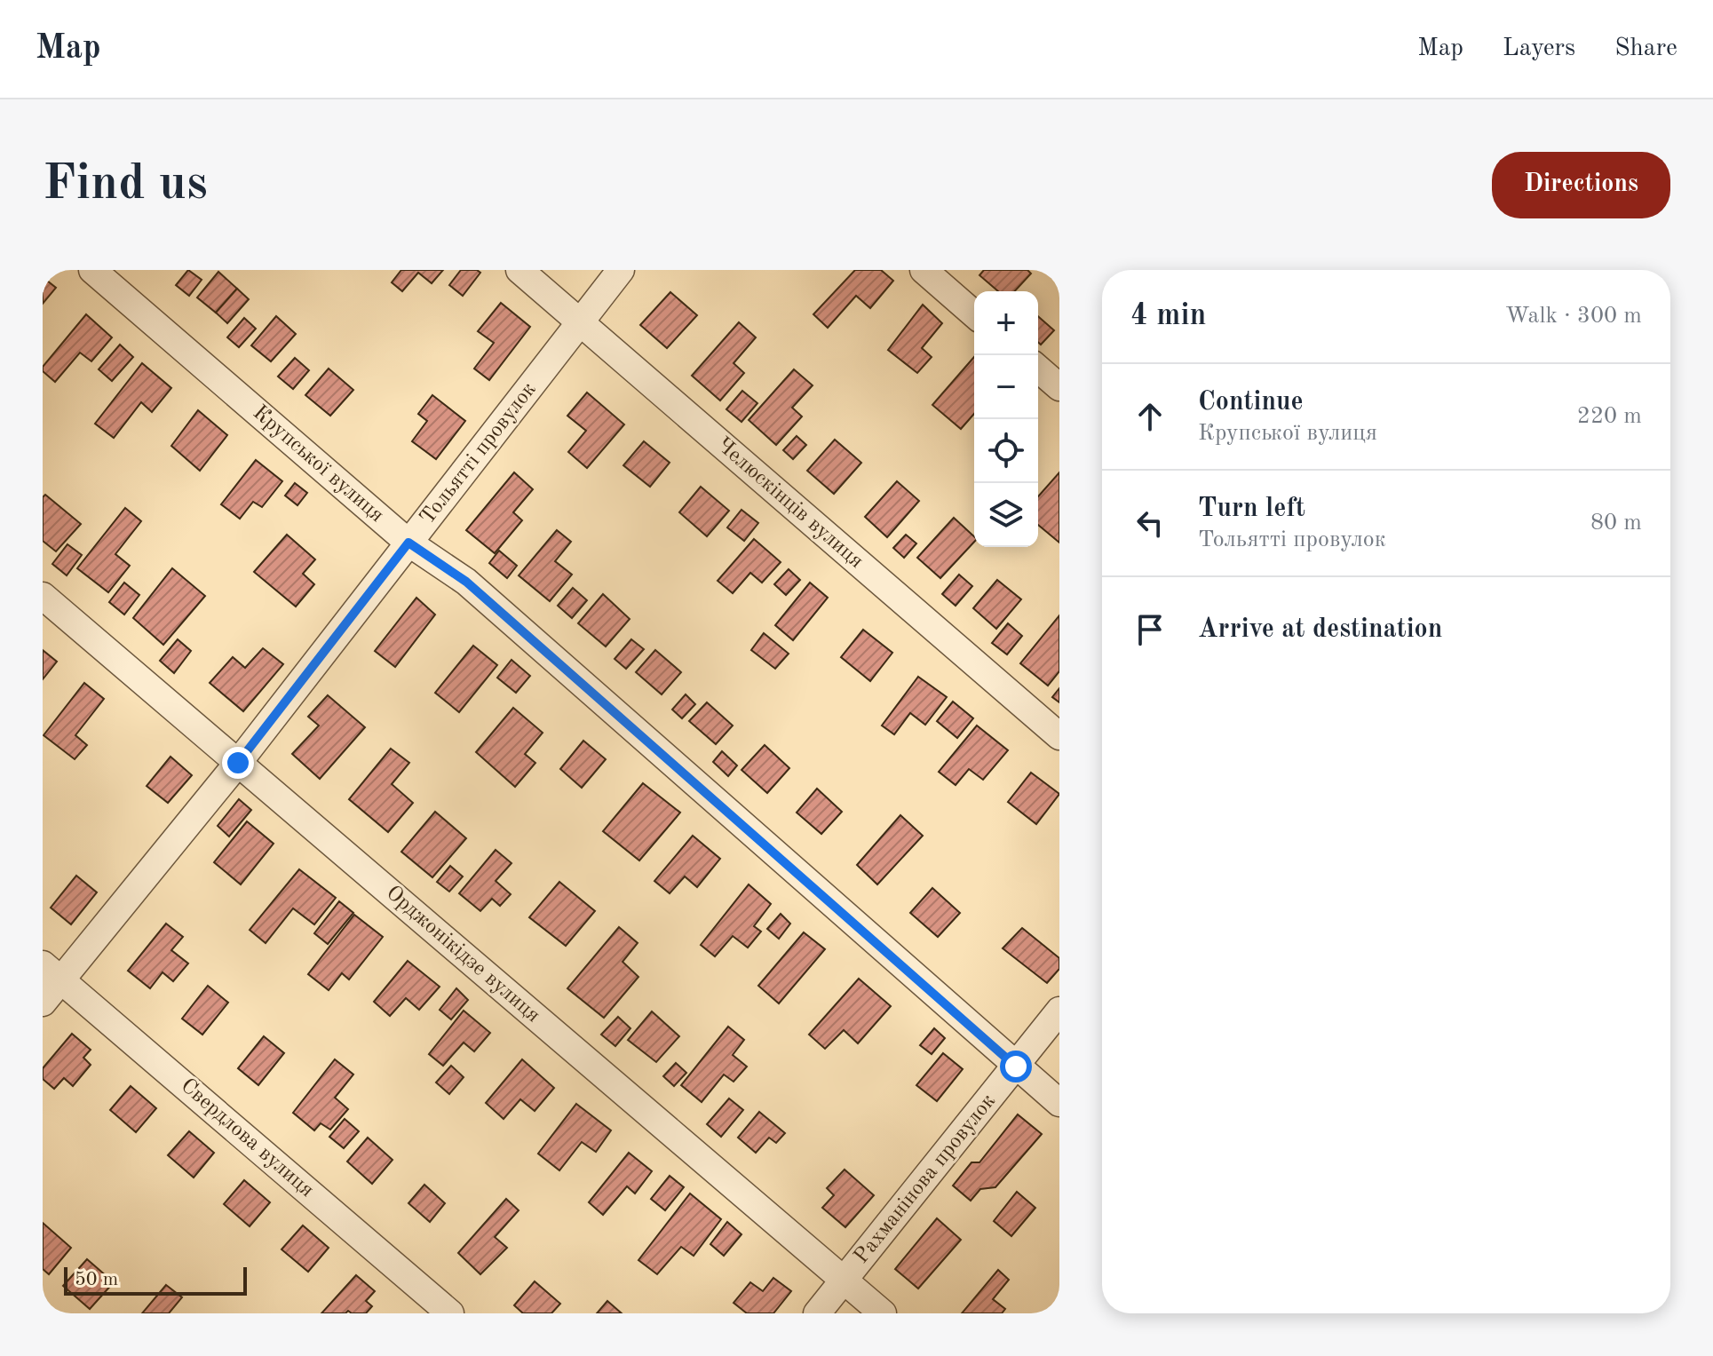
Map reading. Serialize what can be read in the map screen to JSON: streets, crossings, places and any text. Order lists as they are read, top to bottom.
{
  "streets": {
    "street": [
      "Тольятті провулок",
      "Крупської вулиця",
      "Челюскінців вулиця",
      "Орджонікідзе вулиця",
      "Свердлова вулиця",
      "Рахманінова провулок"
    ]
  },
  "crossings": [
    ["Тольятті провулок", "Крупської вулиця"],
    ["Тольятті провулок", "Челюскінців вулиця"],
    ["Тольятті провулок", "Орджонікідзе вулиця"],
    ["Тольятті провулок", "Свердлова вулиця"],
    ["Крупської вулиця", "Рахманінова провулок"],
    ["Орджонікідзе вулиця", "Рахманінова провулок"]
  ],
  "scale_bar": "50 m",
  "page": {
    "header": "Map",
    "nav": ["Map", "Layers", "Share"],
    "buttons": "Directions",
    "title": "Find us",
    "heading": ["4 min", "Walk · 300 m"],
    "map_buttons": ["+", "−"],
    "list": [
      ["Continue", "Крупської вулиця", "220 m"],
      ["Turn left", "Тольятті провулок", "80 m"],
      "Arrive at destination"
    ],
    "scale": "50 m"
  }
}
